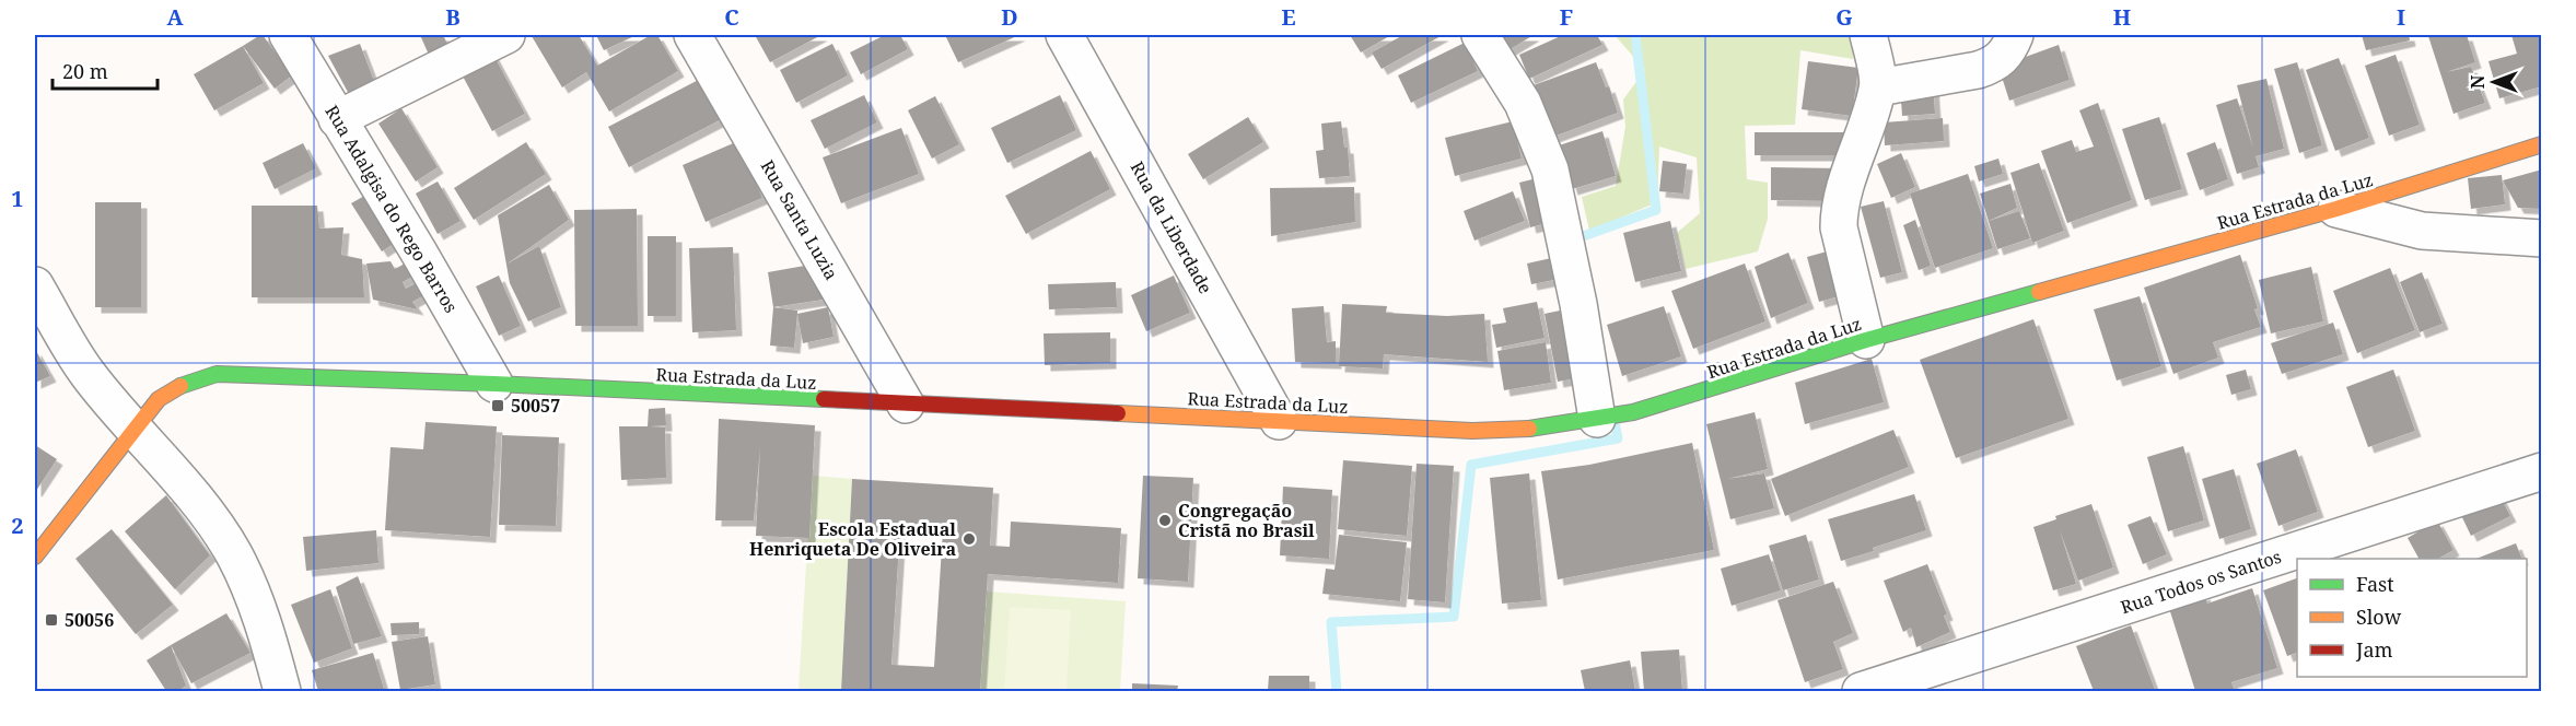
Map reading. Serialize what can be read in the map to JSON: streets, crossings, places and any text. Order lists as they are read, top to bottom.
{
  "streets": {
    "main road": ["Rua Estrada da Luz"],
    "street": [
      "Rua Adalgisa do Rego Barros",
      "Rua Santa Luzia",
      "Rua da Liberdade",
      "Rua Todos os Santos"
    ]
  },
  "crossings": [
    ["Rua Estrada da Luz", "Rua Adalgisa do Rego Barros"],
    ["Rua Estrada da Luz", "Rua Santa Luzia"],
    ["Rua Estrada da Luz", "Rua da Liberdade"]
  ],
  "places": {
    "transit": ["50057", "50056"],
    "other": ["Congregação Cristã no Brasil", "Escola Estadual Henriqueta De Oliveira"]
  },
  "legend": ["Fast", "Slow", "Jam"],
  "scale_bar": "20 m",
  "north": "left",
  "grid": {
    "columns": [
      "A",
      "B",
      "C",
      "D",
      "E",
      "F",
      "G",
      "H",
      "I"
    ],
    "rows": ["1", "2"]
  }
}
